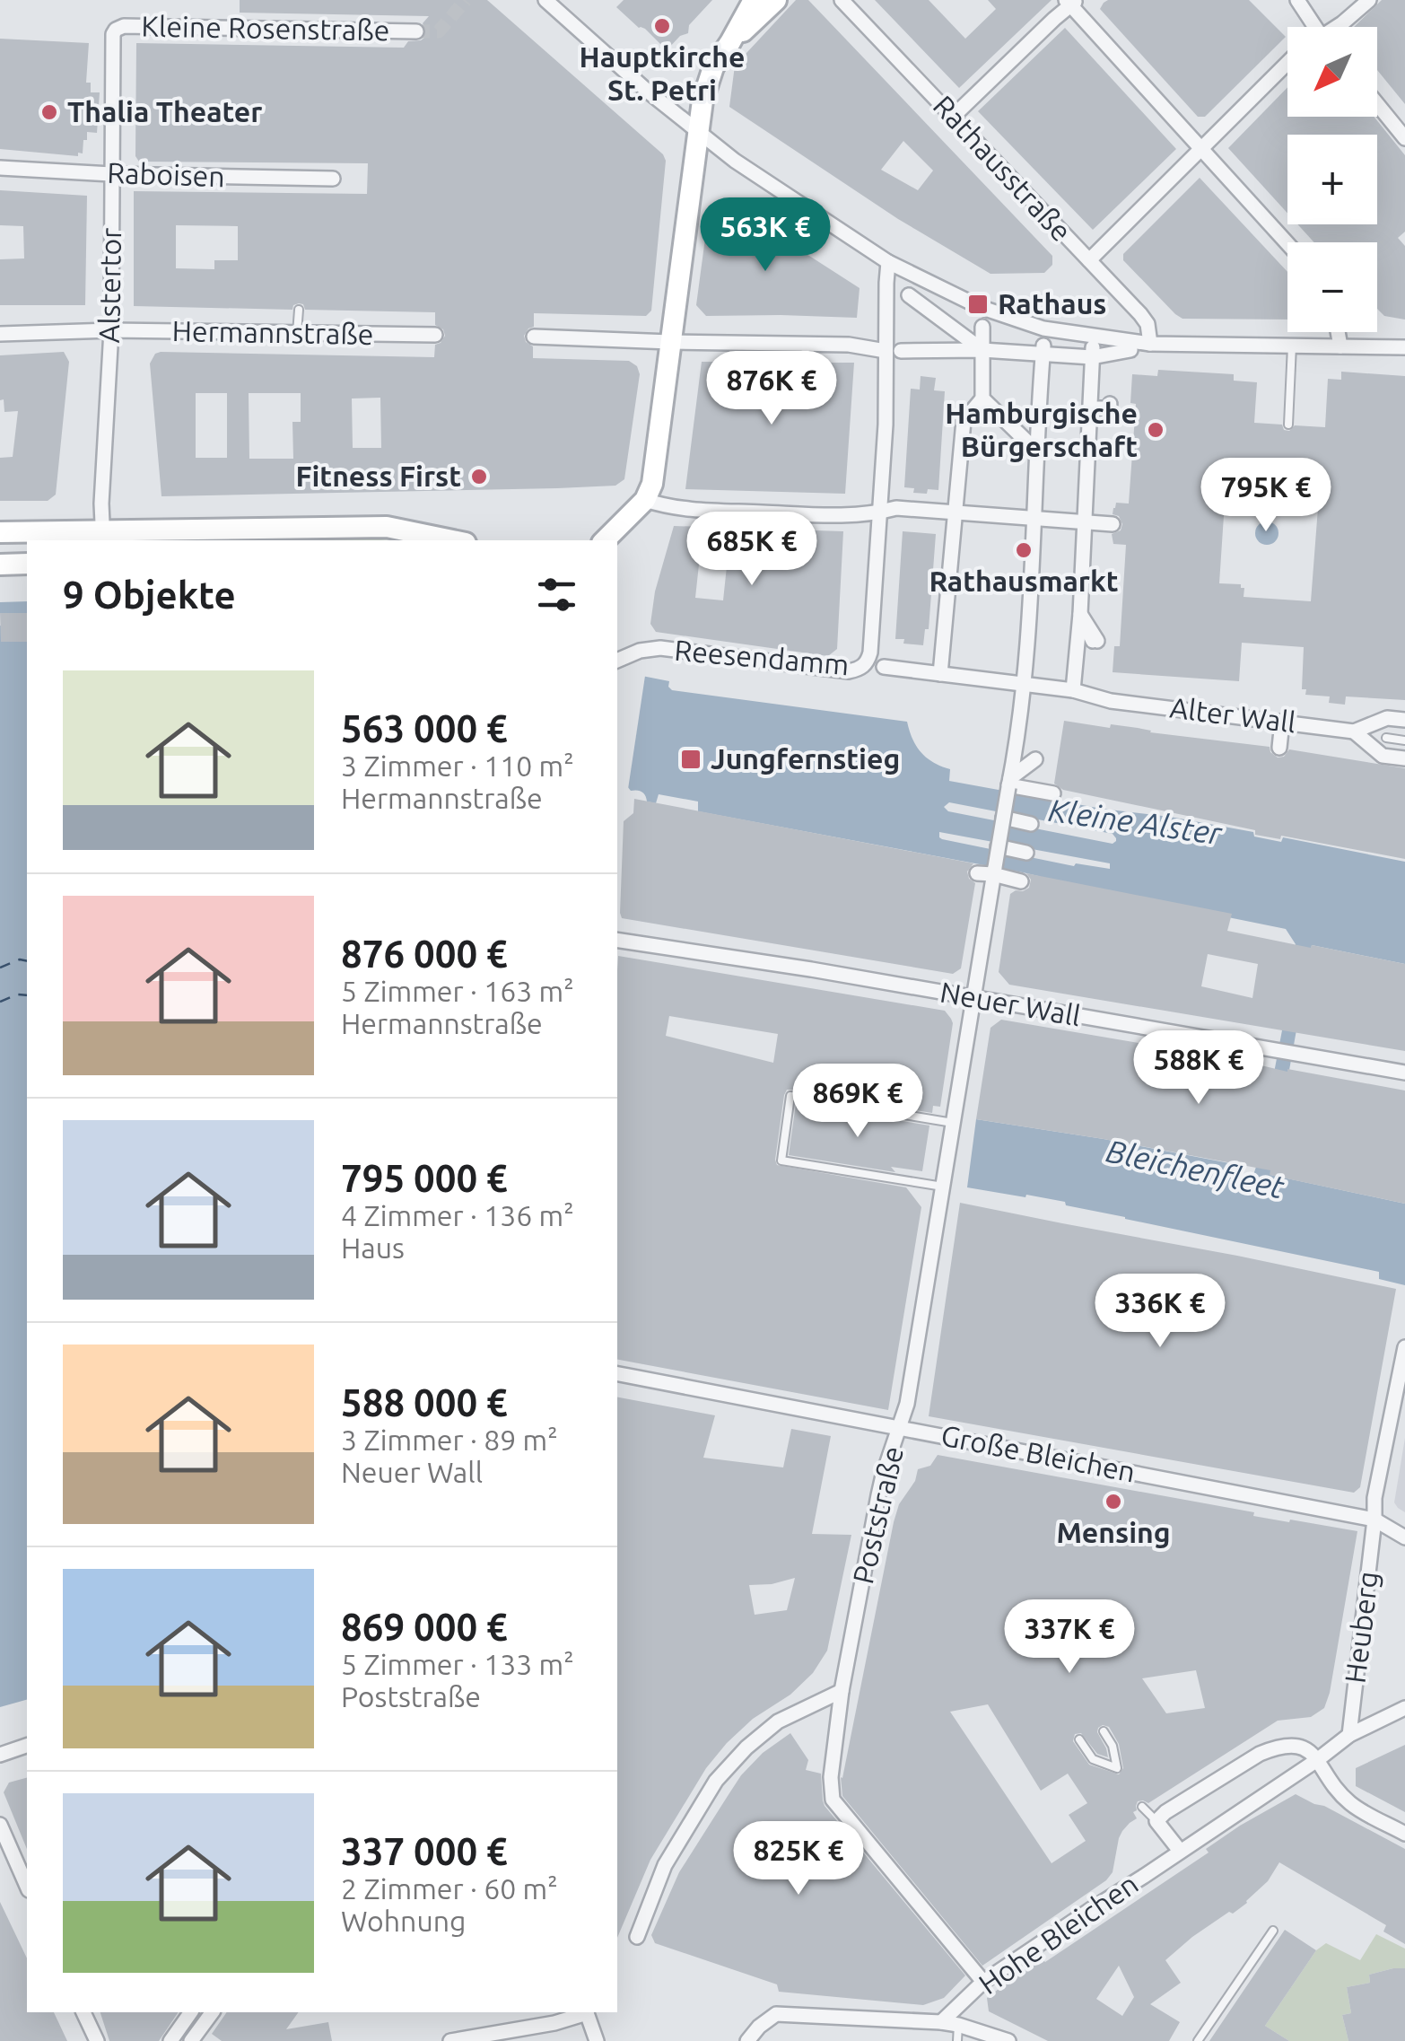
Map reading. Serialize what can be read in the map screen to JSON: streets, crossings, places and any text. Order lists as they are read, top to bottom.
{
  "streets": {
    "street": [
      "Kleine Rosenstraße",
      "Rathausstraße",
      "Raboisen",
      "Alstertor",
      "Hermannstraße",
      "Reesendamm",
      "Alter Wall",
      "Neuer Wall",
      "Große Bleichen",
      "Poststraße",
      "Heuberg",
      "Hohe Bleichen"
    ]
  },
  "crossings": [
    ["Kleine Rosenstraße", "Alstertor"],
    ["Raboisen", "Alstertor"],
    ["Alstertor", "Hermannstraße"],
    ["Alter Wall", "Poststraße"],
    ["Neuer Wall", "Poststraße"],
    ["Große Bleichen", "Poststraße"],
    ["Große Bleichen", "Heuberg"],
    ["Poststraße", "Hohe Bleichen"],
    ["Heuberg", "Hohe Bleichen"]
  ],
  "water": ["Kleine Alster", "Bleichenfleet"],
  "places": {
    "other": [
      "Hauptkirche St. Petri",
      "Thalia Theater",
      "Hamburgische Bürgerschaft",
      "Fitness First",
      "Rathausmarkt",
      "Mensing"
    ],
    "transit": ["Rathaus", "Jungfernstieg"]
  },
  "north": "bottom left",
  "page": {
    "map_buttons": ["+", "−"],
    "price": [
      "563K €",
      "876K €",
      "795K €",
      "685K €",
      "588K €",
      "869K €",
      "336K €",
      "337K €",
      "825K €"
    ],
    "heading": "9 Objekte",
    "list": [
      {
        "name": "563 000 €",
        "note": "3 Zimmer · 110 m² · Hermannstraße"
      },
      {
        "name": "876 000 €",
        "note": "5 Zimmer · 163 m² · Hermannstraße"
      },
      {
        "name": "795 000 €",
        "note": "4 Zimmer · 136 m² · Haus"
      },
      {
        "name": "588 000 €",
        "note": "3 Zimmer · 89 m² · Neuer Wall"
      },
      {
        "name": "869 000 €",
        "note": "5 Zimmer · 133 m² · Poststraße"
      },
      {
        "name": "337 000 €",
        "note": "2 Zimmer · 60 m² · Wohnung"
      }
    ]
  }
}
